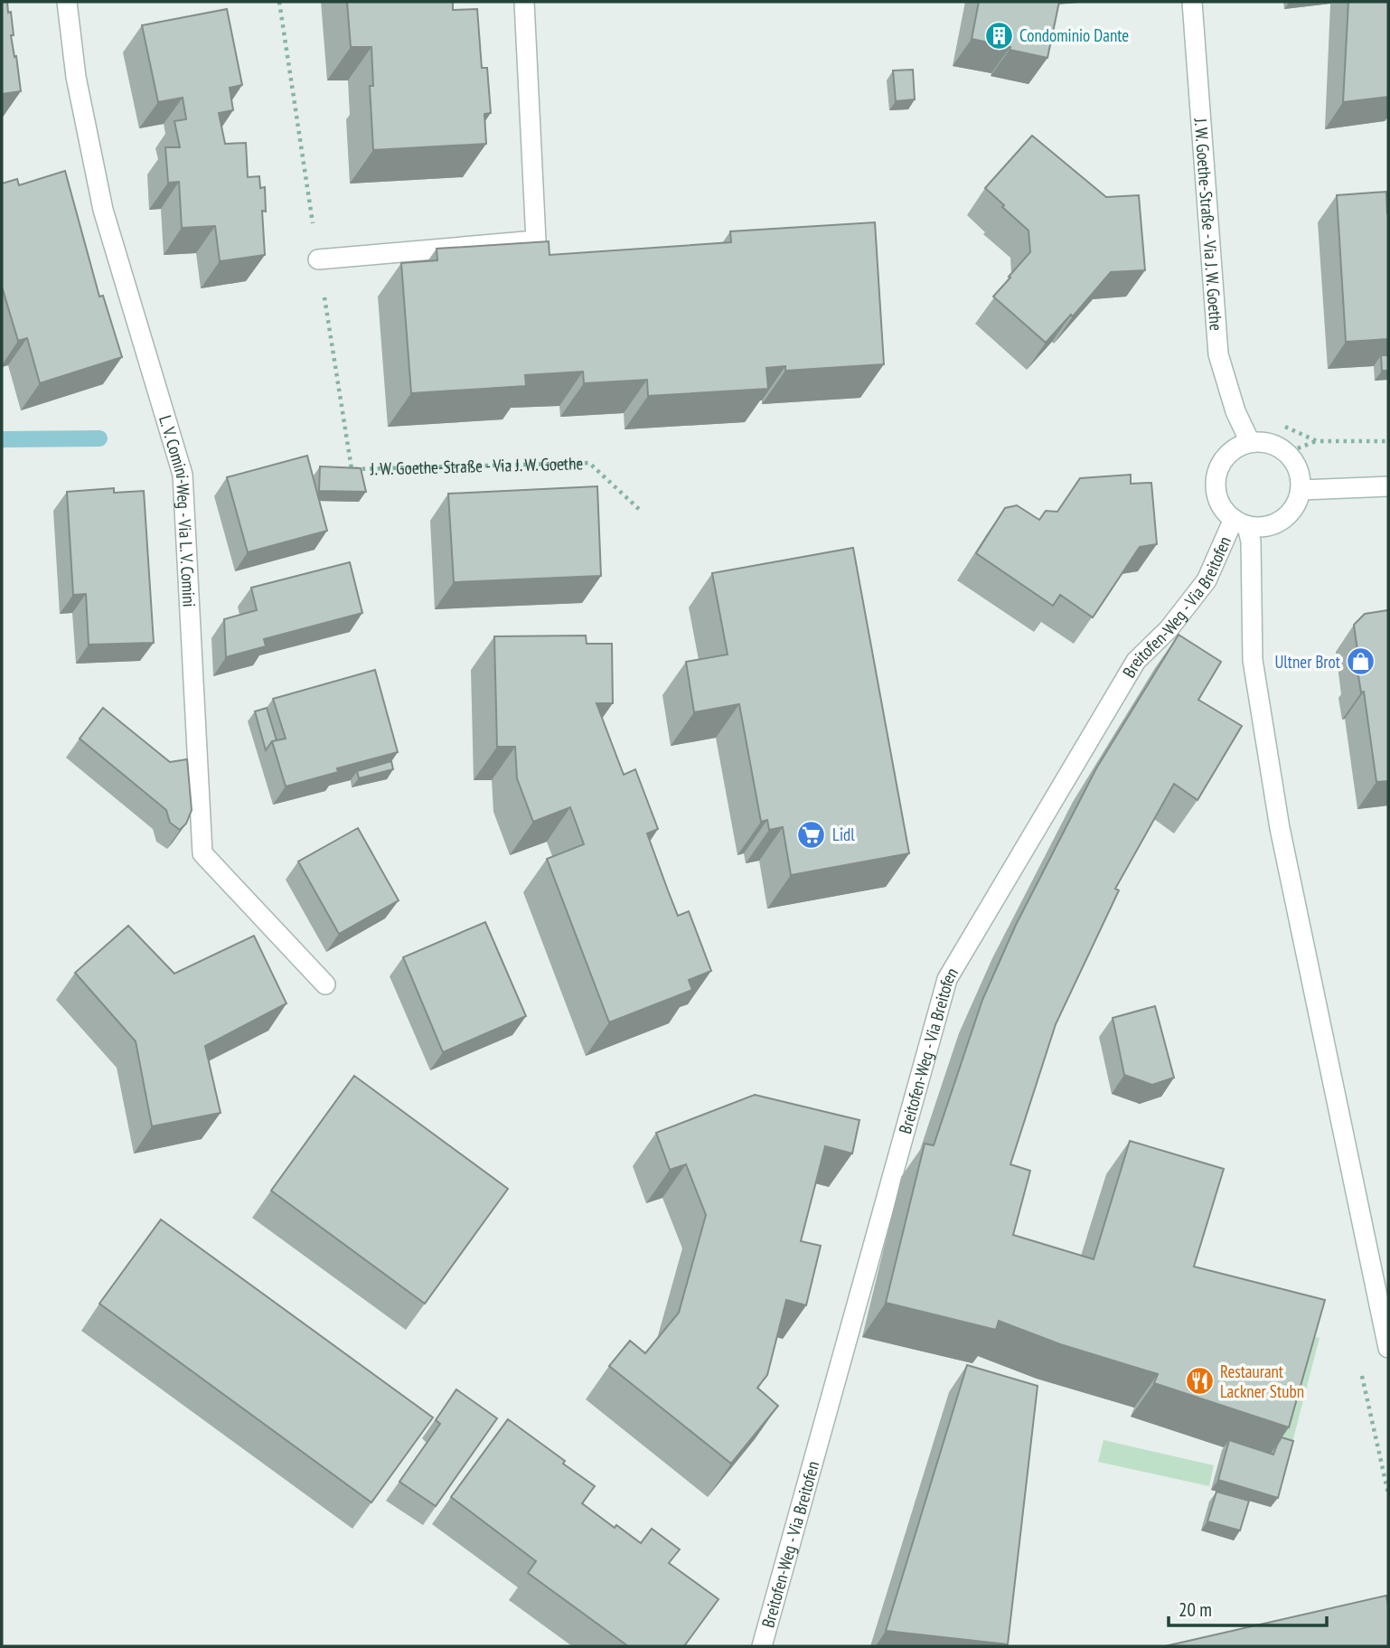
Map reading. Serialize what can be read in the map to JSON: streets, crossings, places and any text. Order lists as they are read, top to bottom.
{
  "streets": {
    "street": ["J. W. Goethe-Straße - Via J. W. Goethe", "L. V. Comini-Weg - Via L. V. Comini", "Breitofen-Weg - Via Breitofen"]
  },
  "crossings": [
    ["J. W. Goethe-Straße - Via J. W. Goethe", "Breitofen-Weg - Via Breitofen"]
  ],
  "places": {
    "building": ["Condominio Dante"],
    "shop": ["Ultner Brot"],
    "supermarket": ["Lidl"],
    "restaurant": ["Restaurant Lackner Stubn"]
  },
  "scale_bar": "20 m"
}
